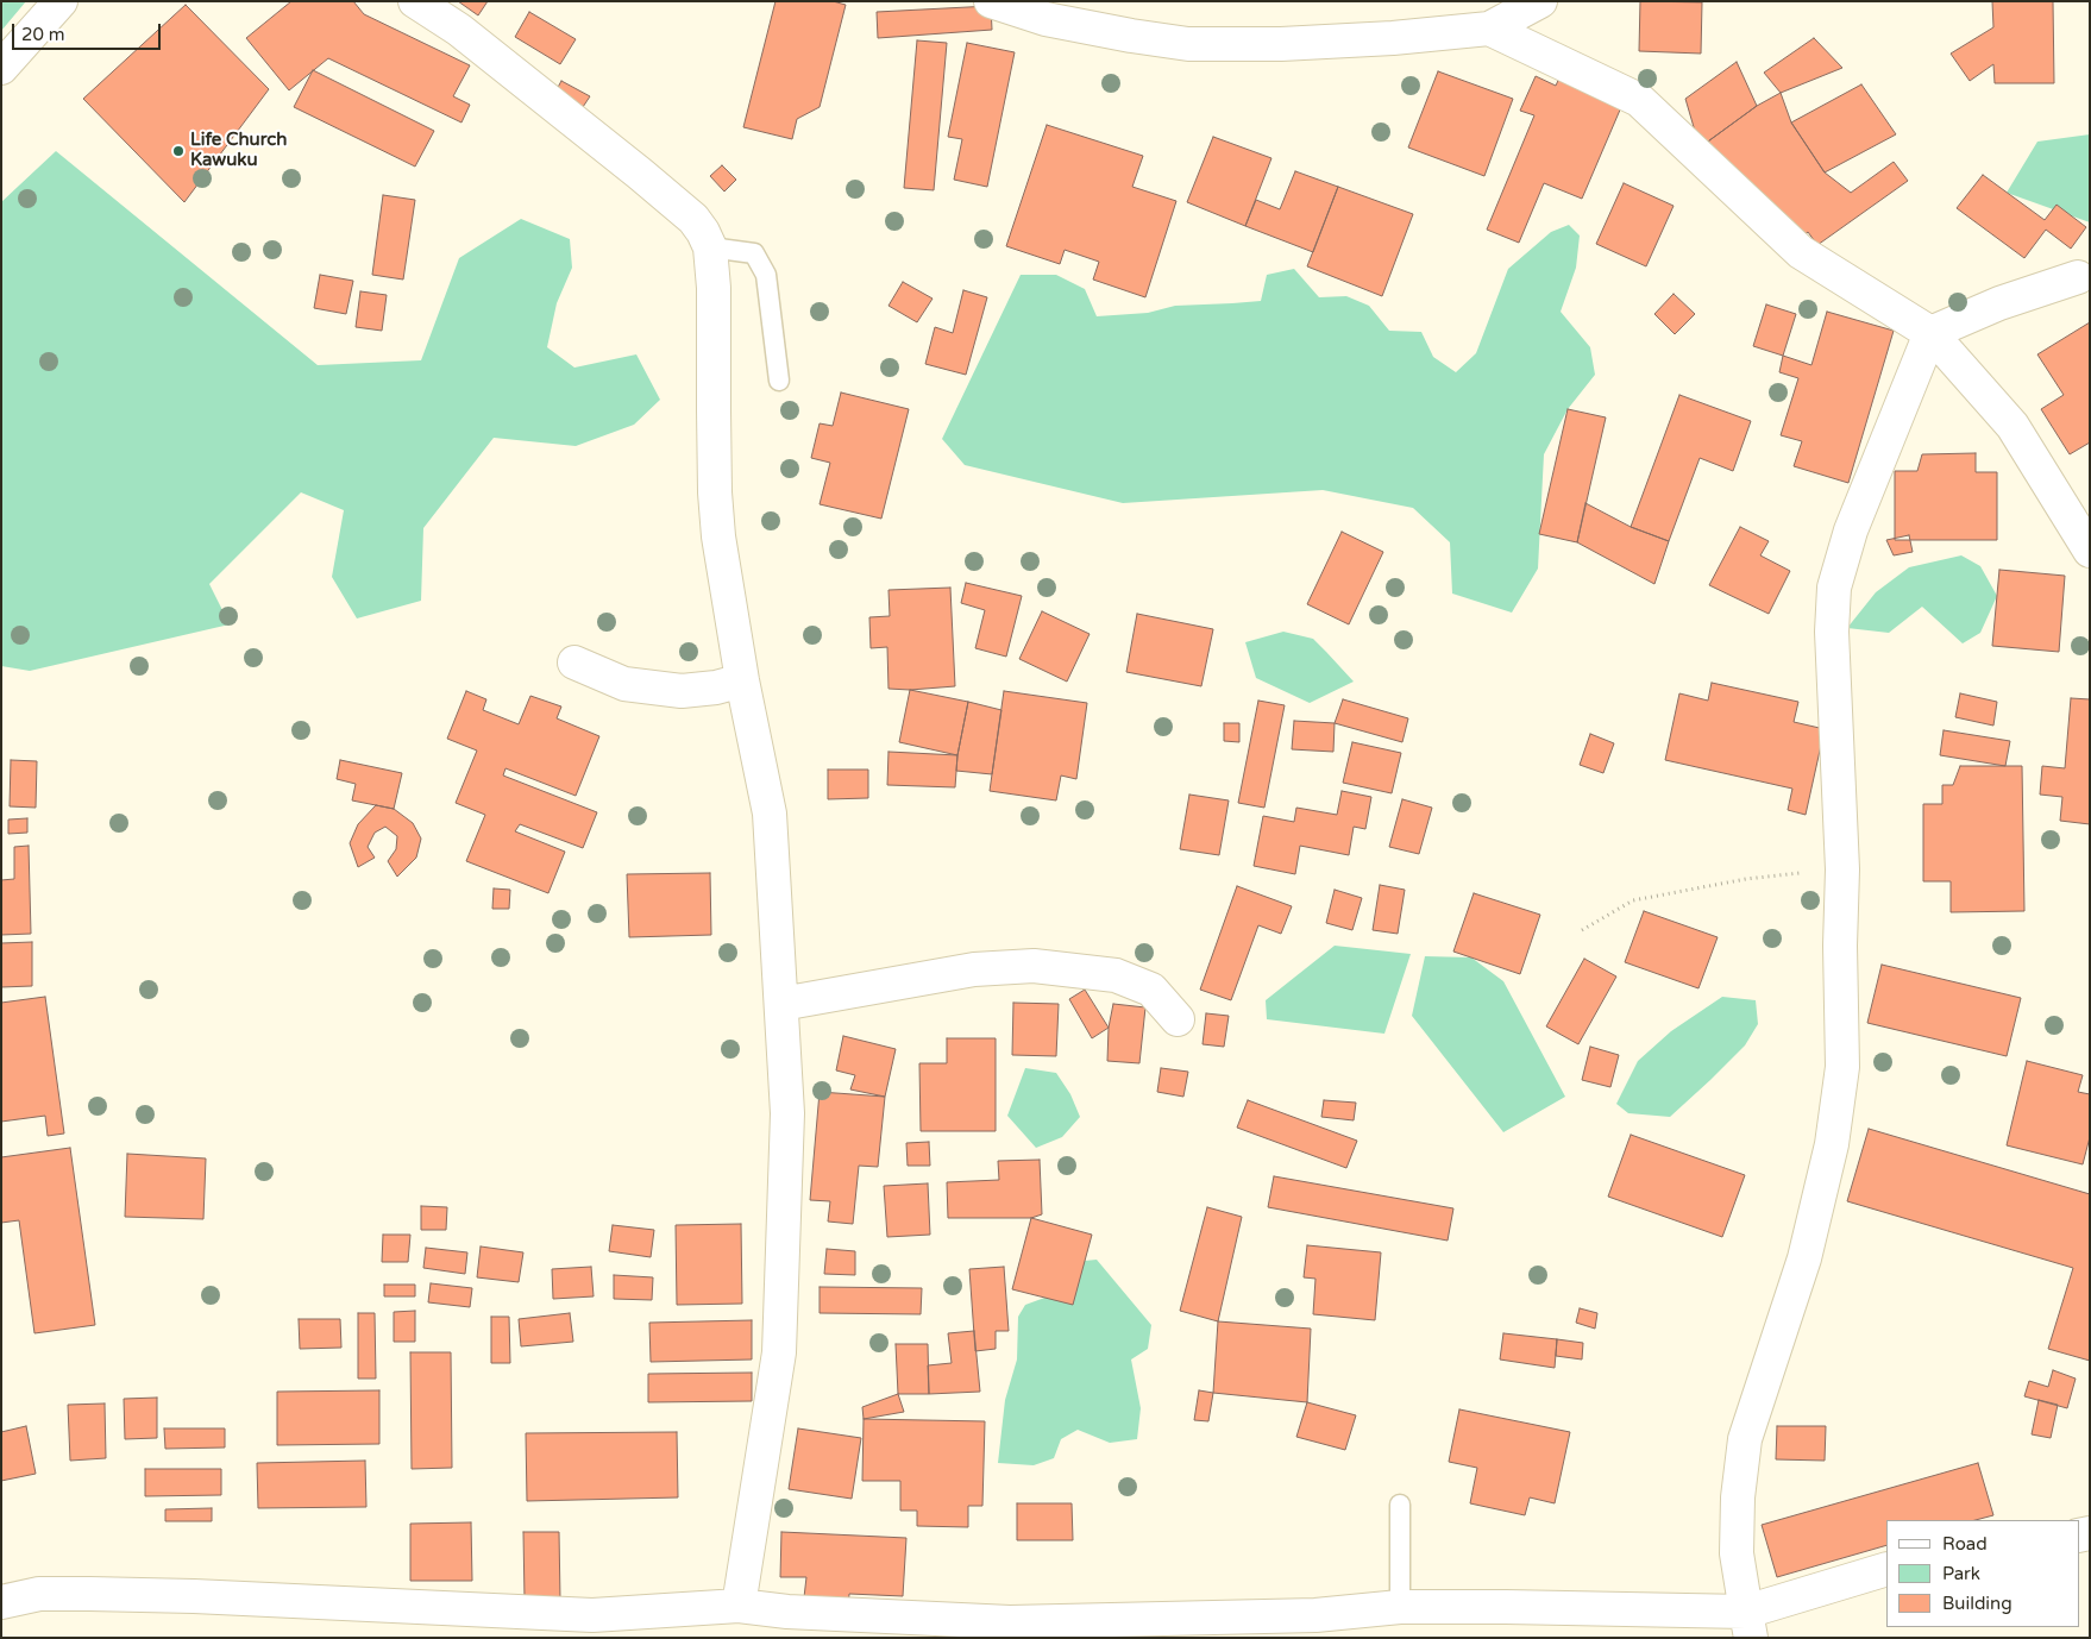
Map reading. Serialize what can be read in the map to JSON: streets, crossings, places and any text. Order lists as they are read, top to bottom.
{
  "places": ["Life Church Kawuku"],
  "legend": ["Road", "Park", "Building"],
  "scale_bar": "20 m"
}
